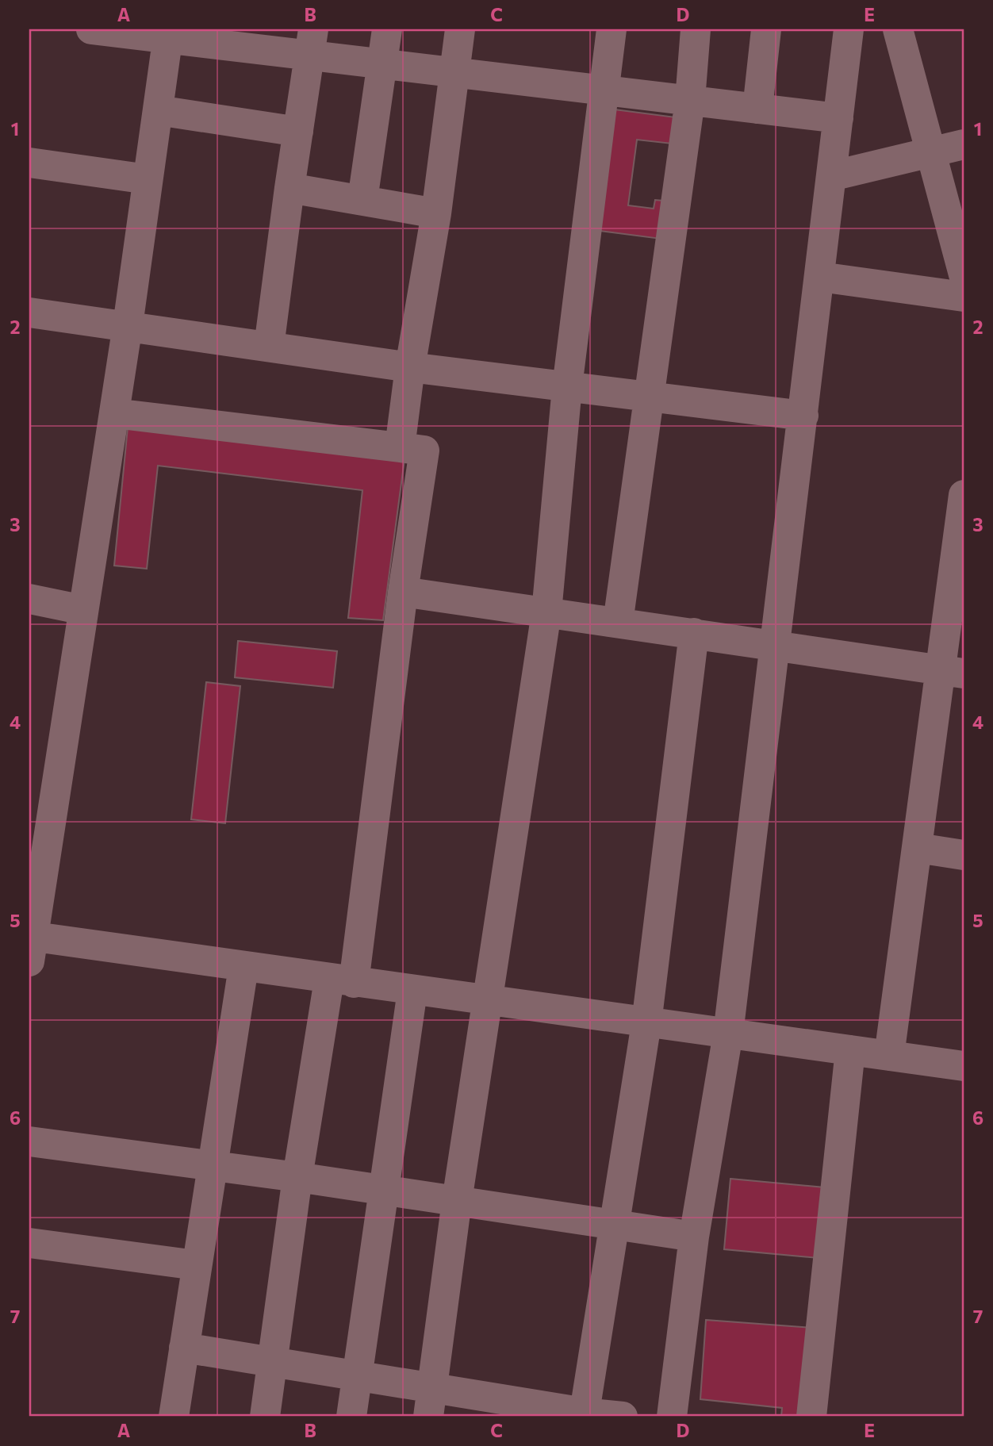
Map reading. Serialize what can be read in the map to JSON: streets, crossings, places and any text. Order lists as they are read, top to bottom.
{
  "grid": {
    "columns": [
      "A",
      "B",
      "C",
      "D",
      "E"
    ],
    "rows": [
      "1",
      "2",
      "3",
      "4",
      "5",
      "6",
      "7"
    ]
  }
}
